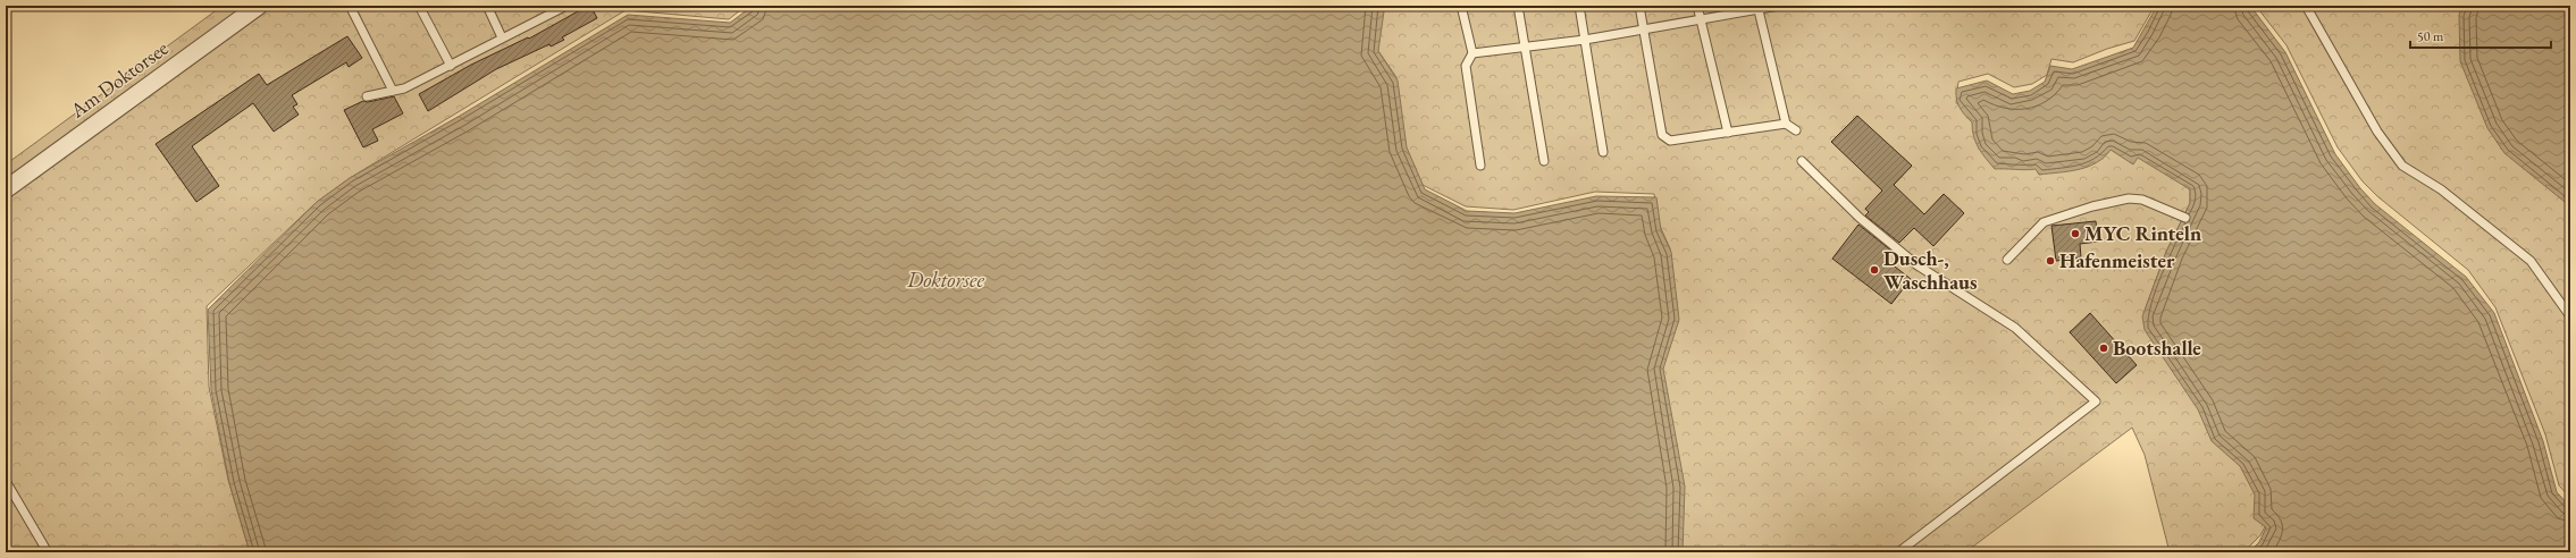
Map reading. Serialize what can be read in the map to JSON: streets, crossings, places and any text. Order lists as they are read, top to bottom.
{
  "streets": {
    "street": ["Am Doktorsee"]
  },
  "water": ["Doktorsee"],
  "places": [
    "MYC Rinteln",
    "Hafenmeister",
    "Dusch-, Waschhaus",
    "Bootshalle"
  ],
  "scale_bar": "50 m"
}
